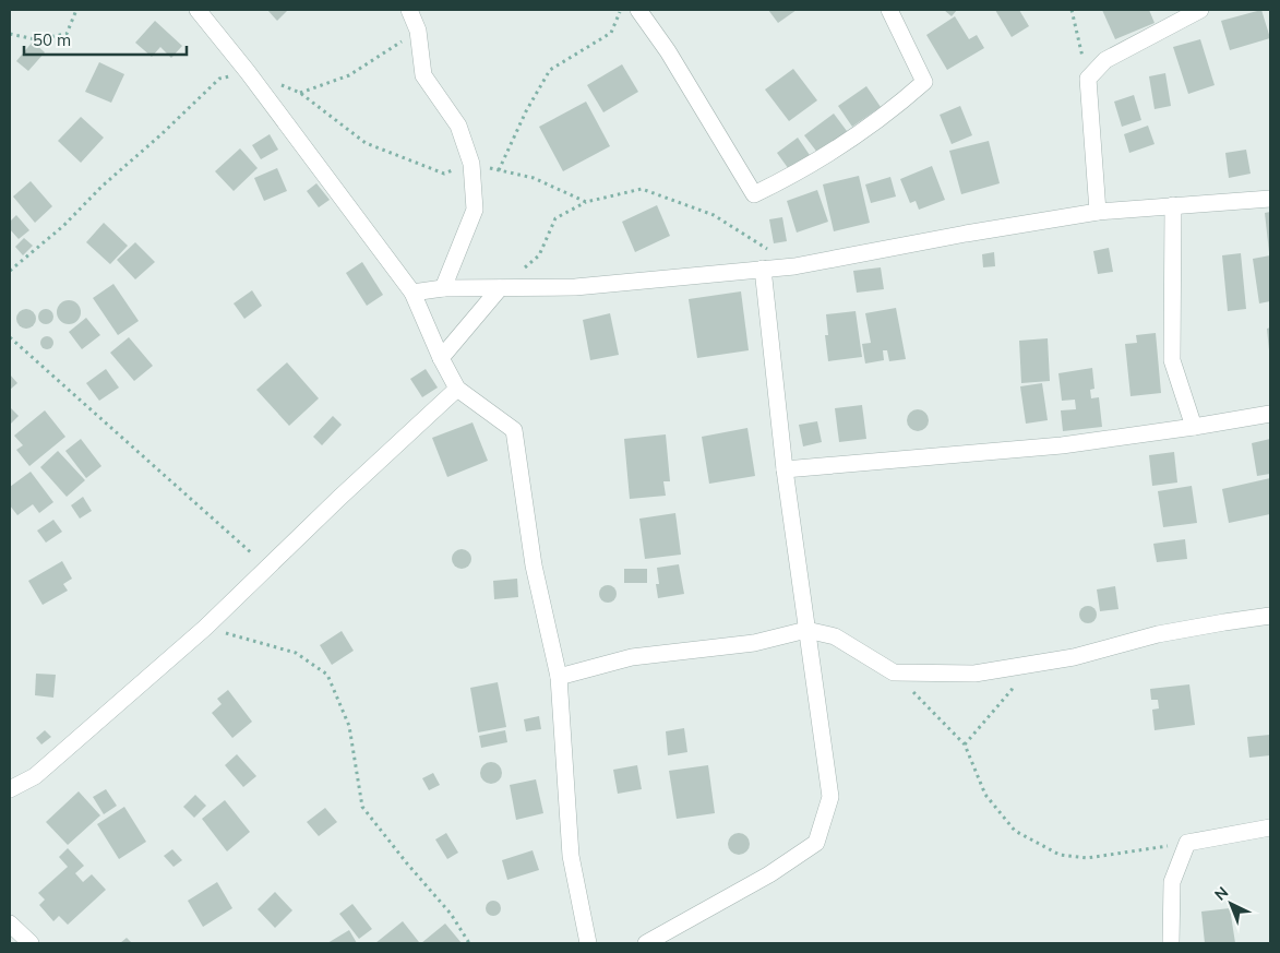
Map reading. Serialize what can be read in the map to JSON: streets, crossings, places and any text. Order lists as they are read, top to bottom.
{
  "scale_bar": "50 m",
  "north": "top left"
}
